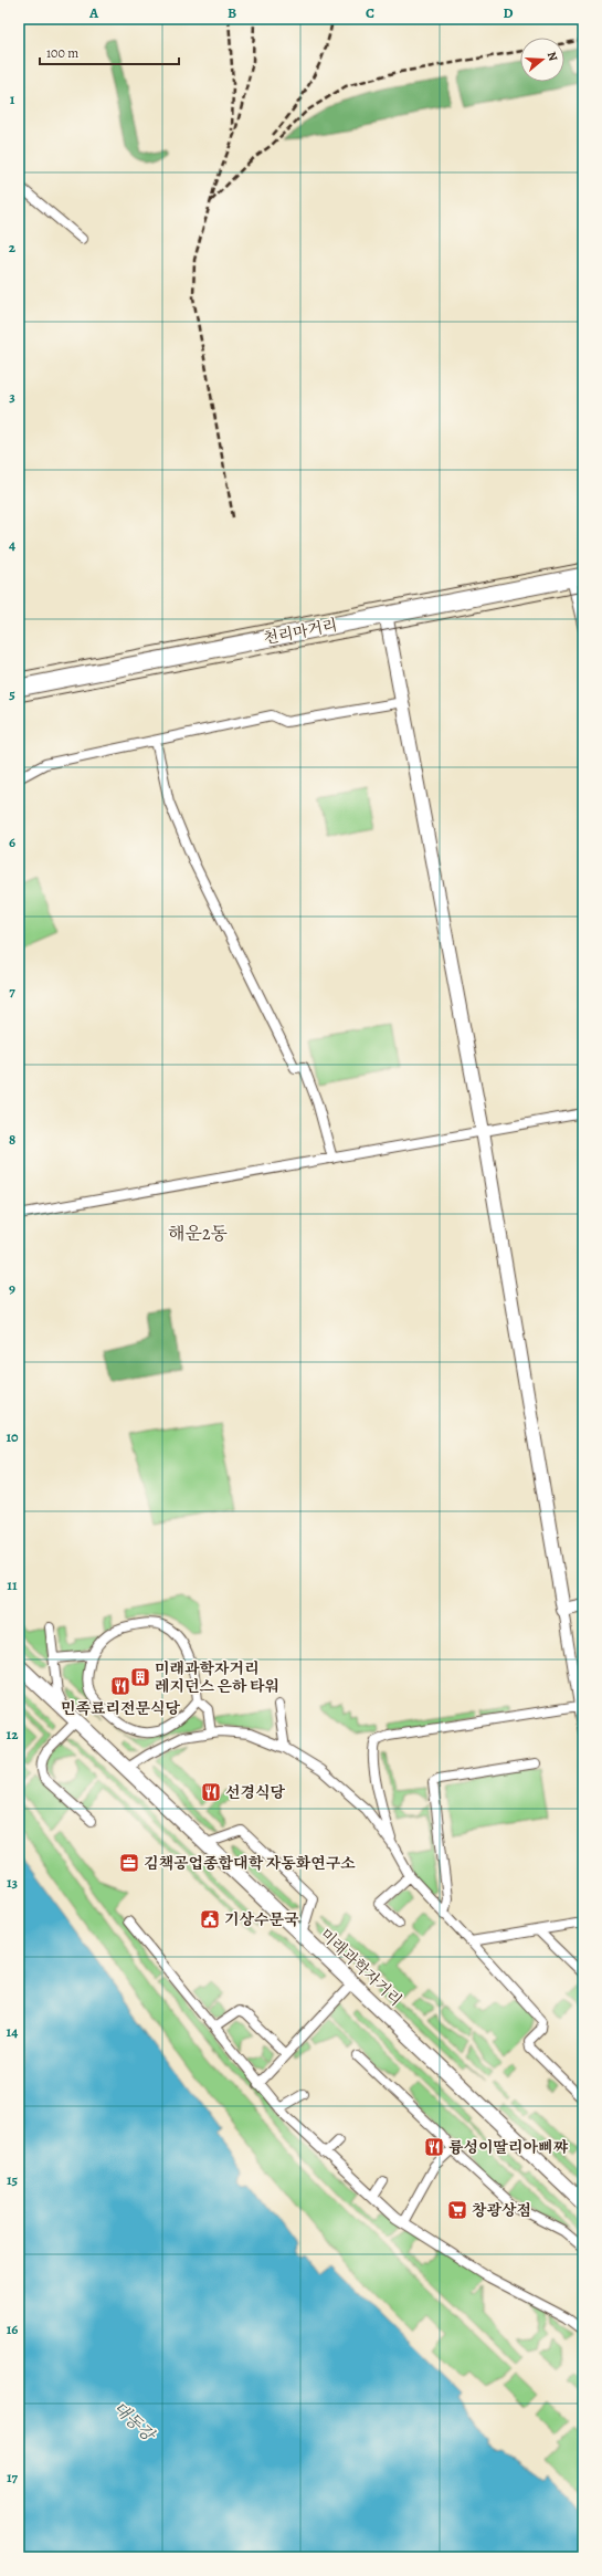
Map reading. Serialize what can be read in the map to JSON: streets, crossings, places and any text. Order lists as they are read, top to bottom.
{
  "streets": {
    "highway": ["천리마거리"],
    "main road": ["미래과학자거리"]
  },
  "districts": ["해운2동"],
  "water": ["대동강"],
  "places": {
    "building": ["미래과학자거리 레지던스 은하 타워"],
    "restaurant": ["민족료리전문식당", "선경식당", "륭성이딸리아삐쨔"],
    "office": ["김책공업종합대학 자동화연구소"],
    "public building": ["기상수문국"],
    "supermarket": ["창광상점"]
  },
  "scale_bar": "100 m",
  "north": "right",
  "grid": {
    "columns": [
      "A",
      "B",
      "C",
      "D"
    ],
    "rows": [
      "1",
      "2",
      "3",
      "4",
      "5",
      "6",
      "7",
      "8",
      "9",
      "10",
      "11",
      "12",
      "13",
      "14",
      "15",
      "16",
      "17"
    ]
  }
}
